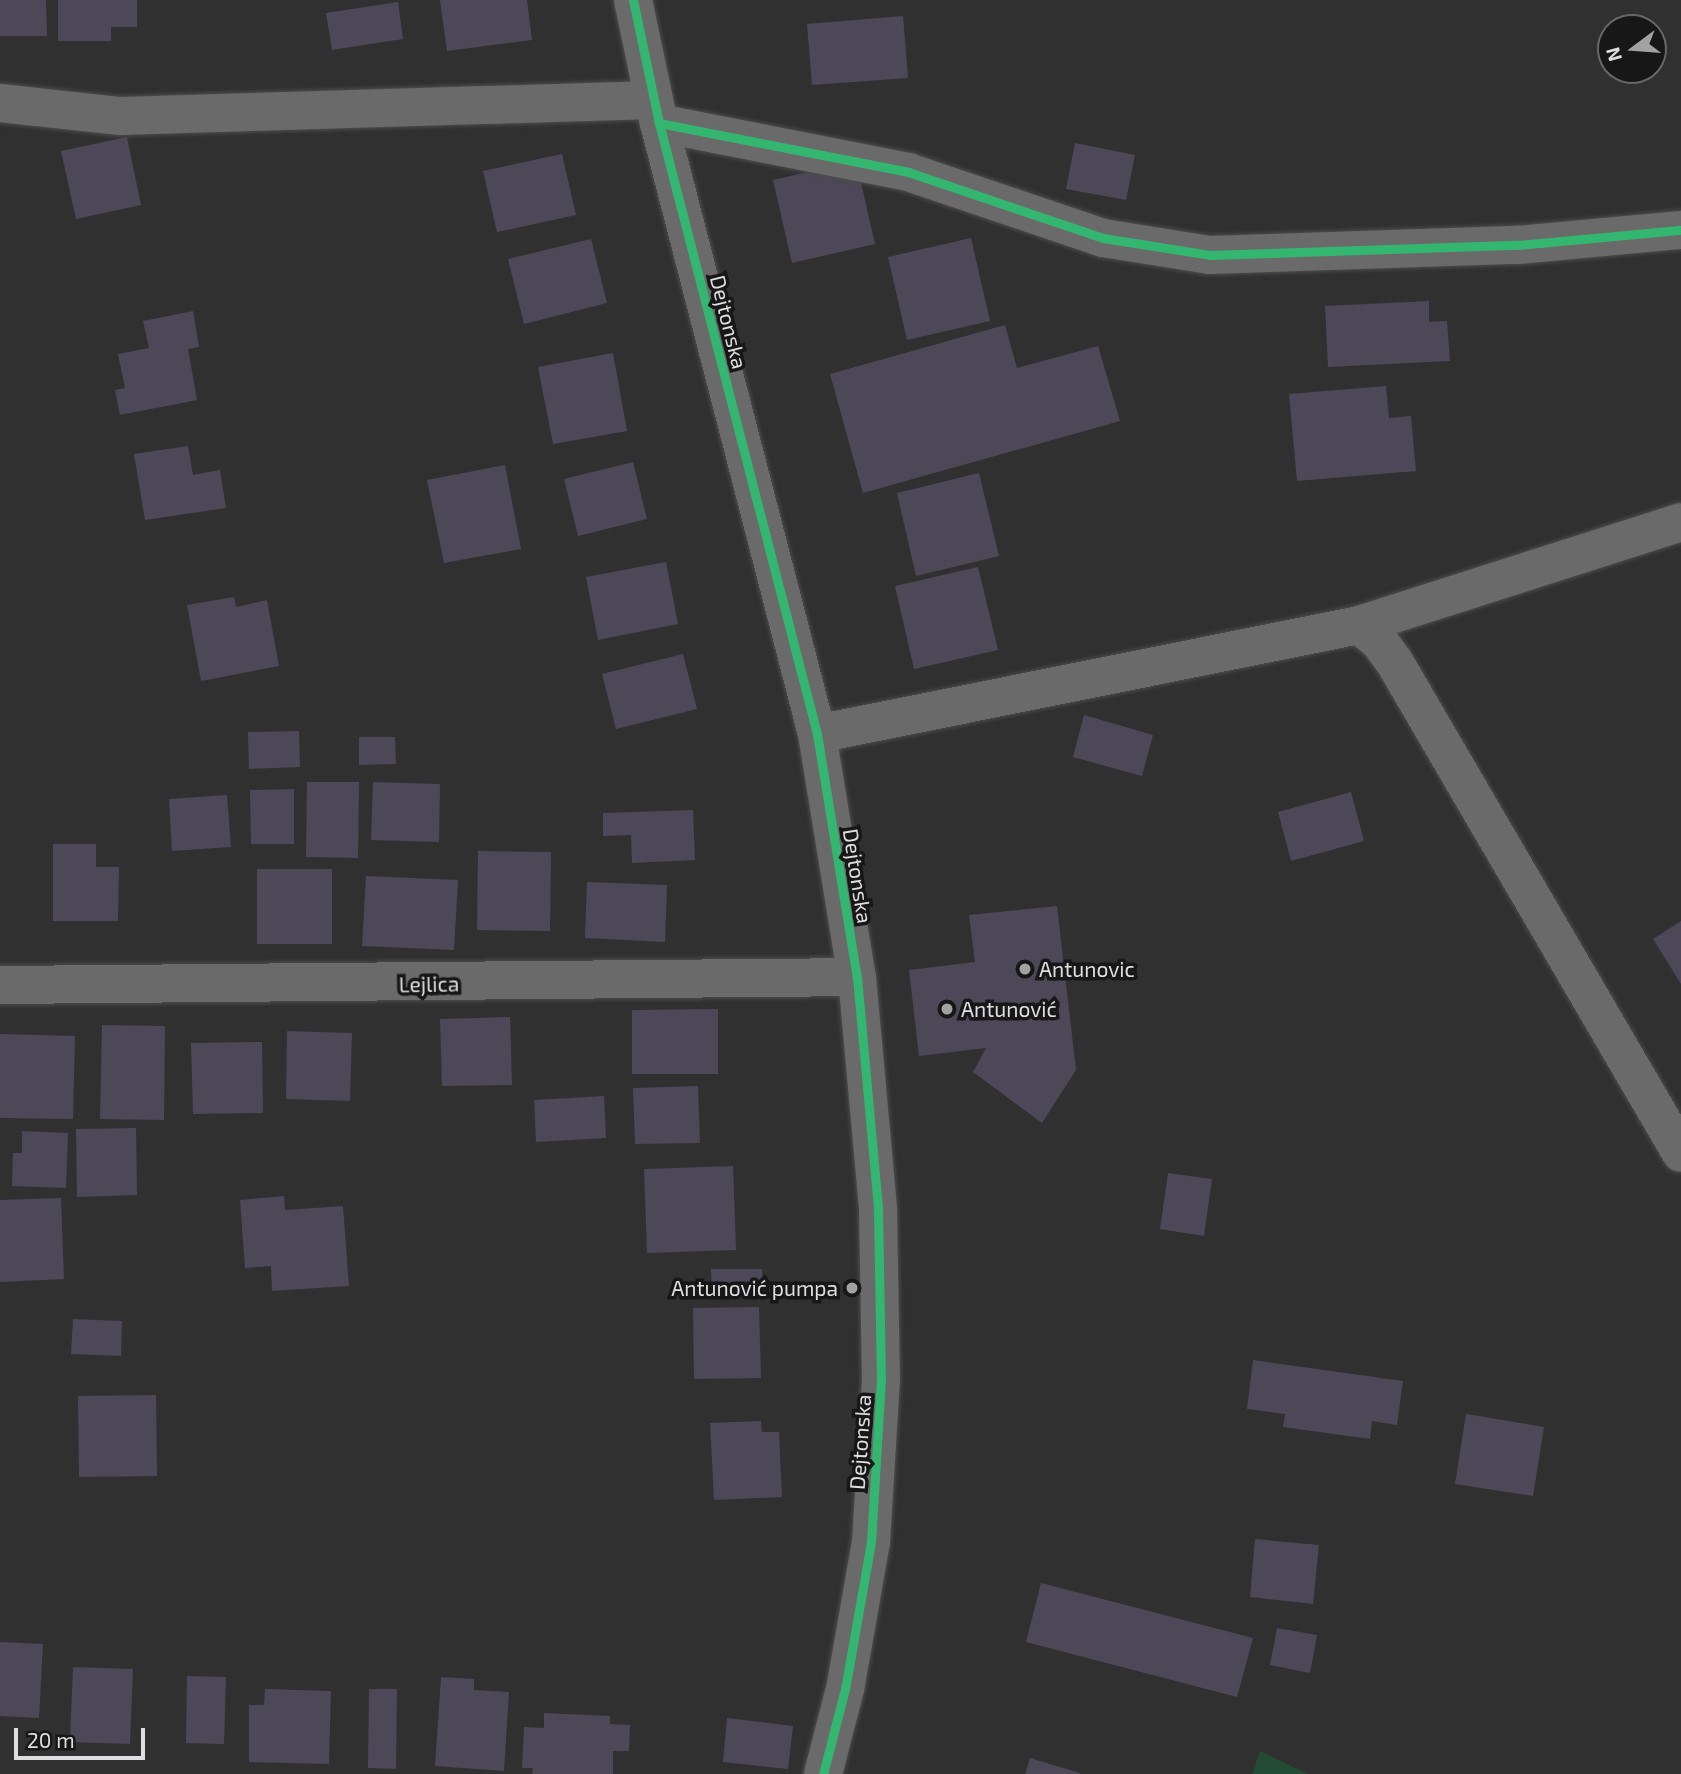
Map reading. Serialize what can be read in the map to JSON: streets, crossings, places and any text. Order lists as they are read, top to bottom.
{
  "streets": {
    "street": ["Dejtonska", "Lejlica"]
  },
  "crossings": [
    ["Dejtonska", "Lejlica"]
  ],
  "places": ["Antunovic", "Antunović", "Antunović pumpa"],
  "scale_bar": "20 m",
  "north": "left"
}
